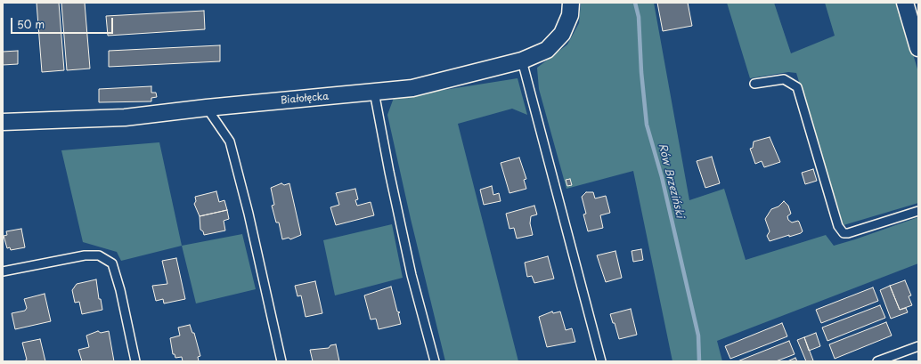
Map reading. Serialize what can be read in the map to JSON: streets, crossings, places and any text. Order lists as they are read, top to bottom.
{
  "streets": {
    "street": ["Białołęcka"]
  },
  "water": ["Rów Brzeziński"],
  "scale_bar": "50 m"
}
